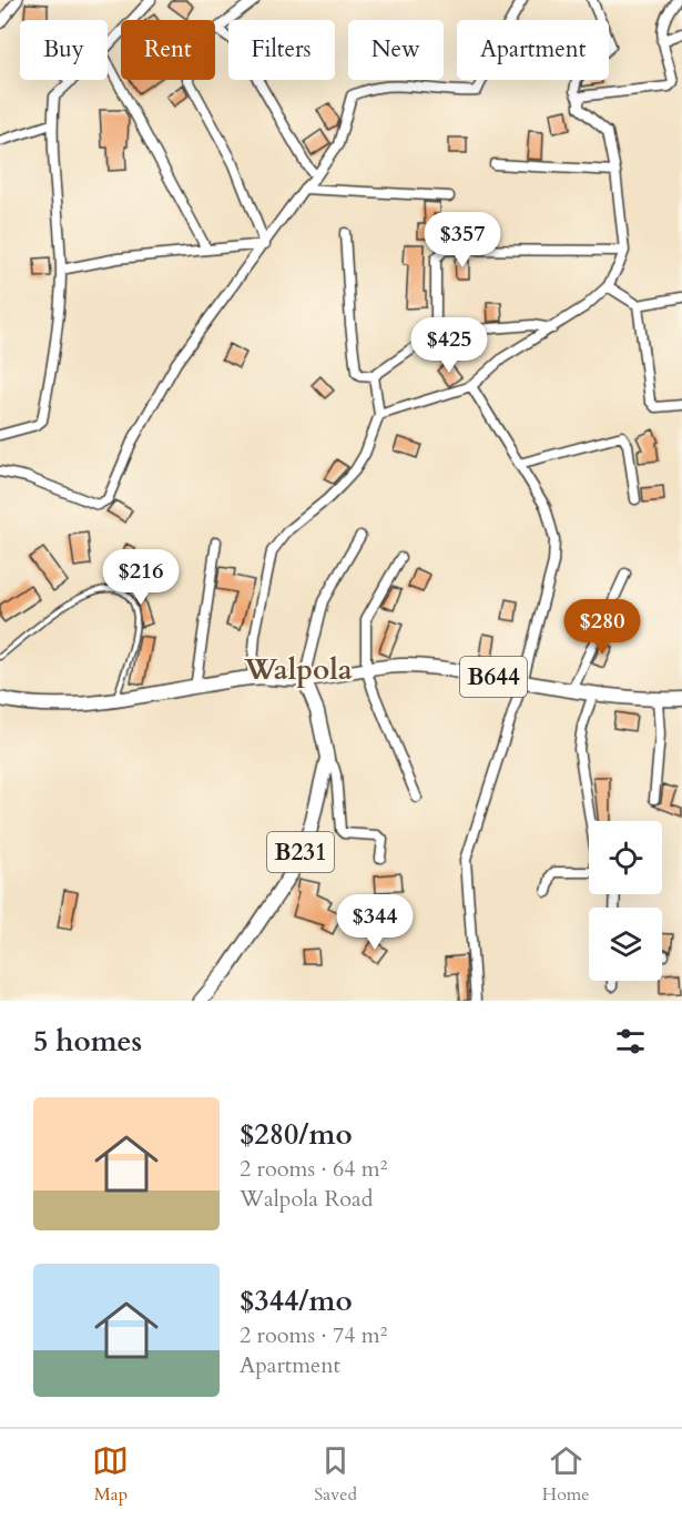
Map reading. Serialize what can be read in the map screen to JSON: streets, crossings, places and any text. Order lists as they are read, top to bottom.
{
  "streets": {
    "main road": ["B644", "B231"]
  },
  "crossings": [
    ["B644", "B231"]
  ],
  "districts": ["Walpola"],
  "page": {
    "chip": [
      "Buy",
      "Rent",
      "Filters",
      "New",
      "Apartment"
    ],
    "price": [
      "$357",
      "$425",
      "$216",
      "$280",
      "$344"
    ],
    "heading": "5 homes",
    "list": [
      {
        "name": "$280/mo",
        "note": "2 rooms · 64 m² · Walpola Road"
      },
      {
        "name": "$344/mo",
        "note": "2 rooms · 74 m² · Apartment"
      }
    ],
    "tabs": ["Map", "Saved", "Home"]
  }
}
